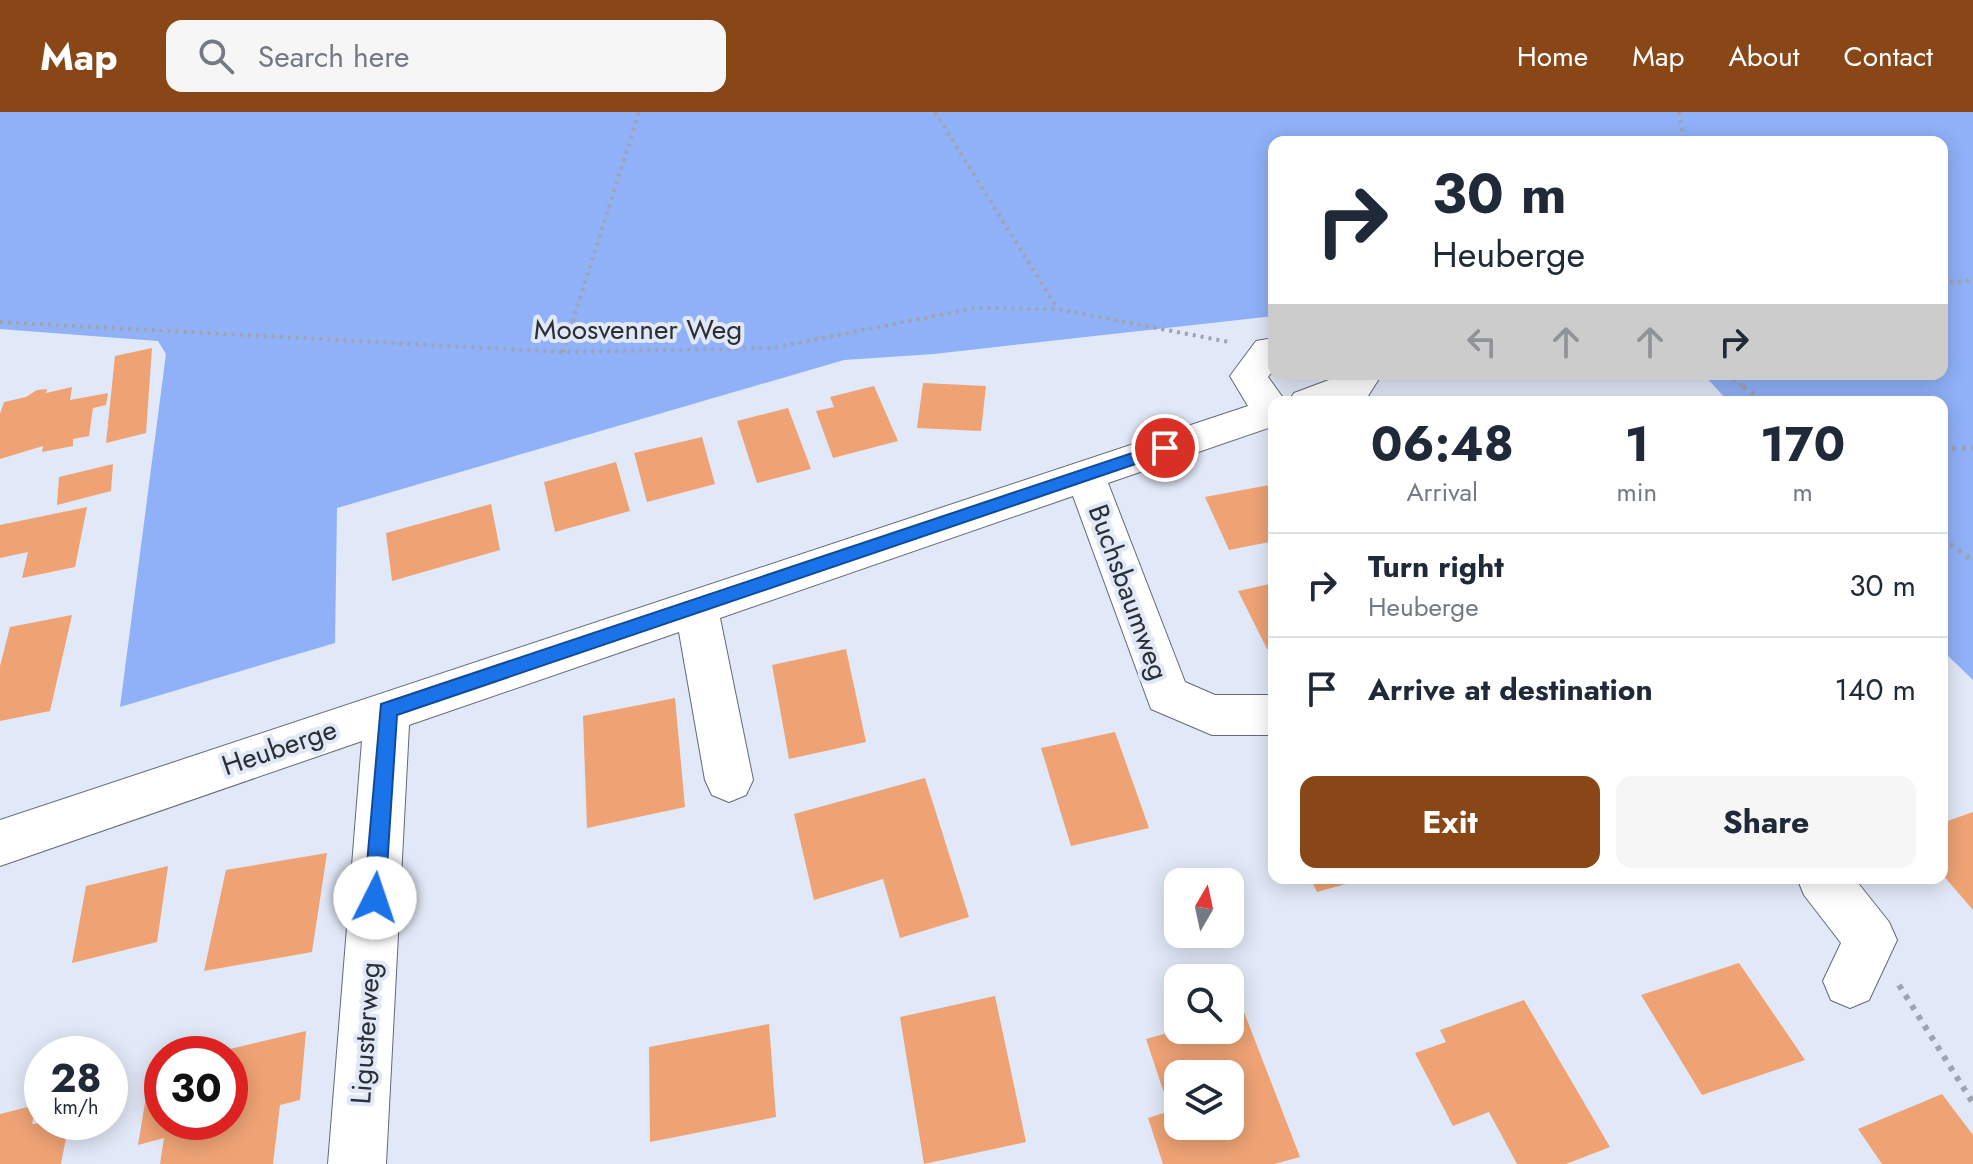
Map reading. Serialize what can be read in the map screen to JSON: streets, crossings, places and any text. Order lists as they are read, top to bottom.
{
  "streets": {
    "street": ["Buchsbaumweg", "Heuberge", "Ligusterweg"],
    "path": ["Moosvenner Weg"]
  },
  "crossings": [
    ["Buchsbaumweg", "Heuberge"],
    ["Heuberge", "Ligusterweg"]
  ],
  "north": "top",
  "page": {
    "header": "Map",
    "search": "Search here",
    "nav": [
      "Home",
      "Map",
      "About",
      "Contact"
    ],
    "turn": ["30 m", "Heuberge"],
    "eta": [
      "06:48",
      "Arrival",
      "1",
      "min",
      "170",
      "m"
    ],
    "list": [
      {
        "name": "Turn right",
        "note": "Heuberge",
        "value": "30 m"
      },
      {
        "name": "Arrive at destination",
        "value": "140 m"
      }
    ],
    "buttons": ["Exit", "Share"],
    "speed": "28 km/h",
    "limit": "30"
  }
}
